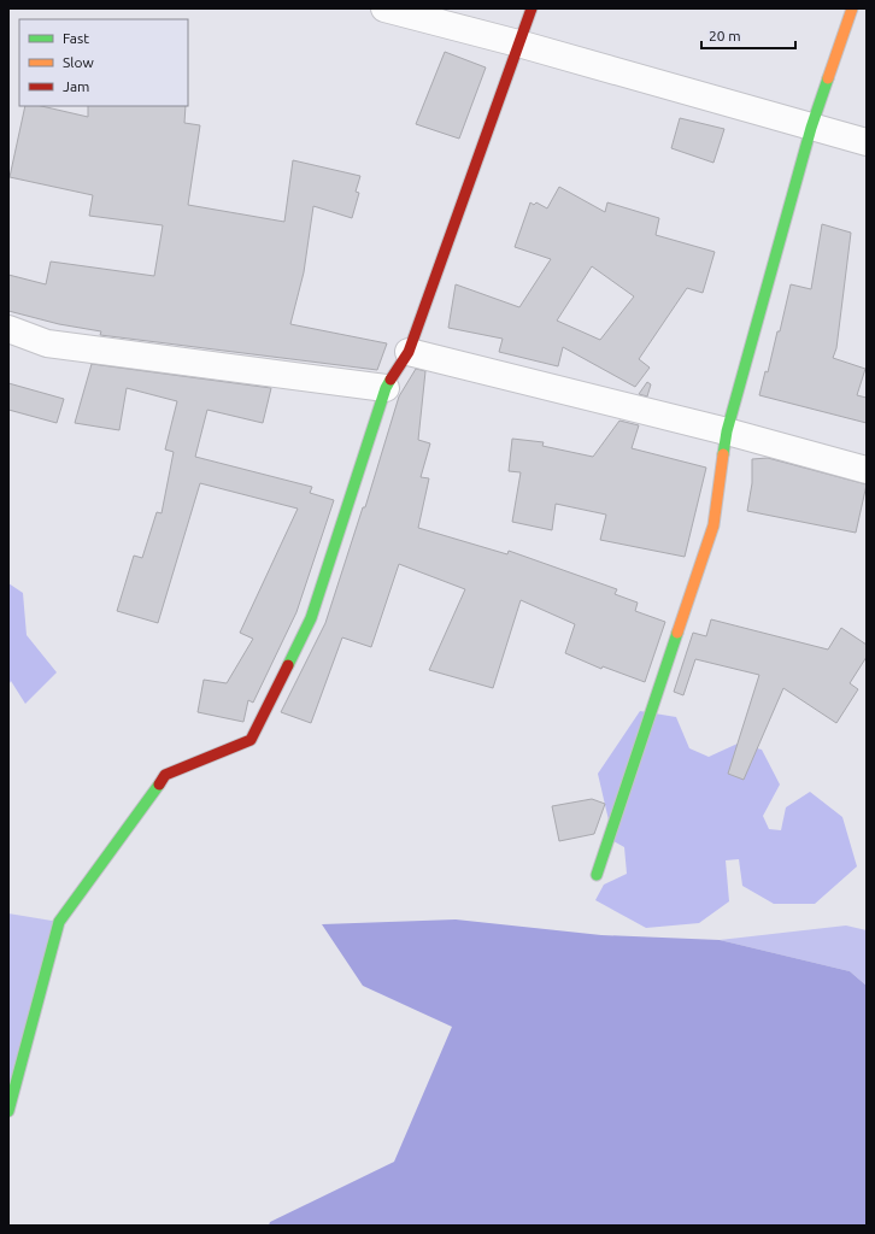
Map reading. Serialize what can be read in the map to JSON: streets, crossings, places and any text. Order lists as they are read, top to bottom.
{
  "legend": ["Fast", "Slow", "Jam"],
  "scale_bar": "20 m"
}
